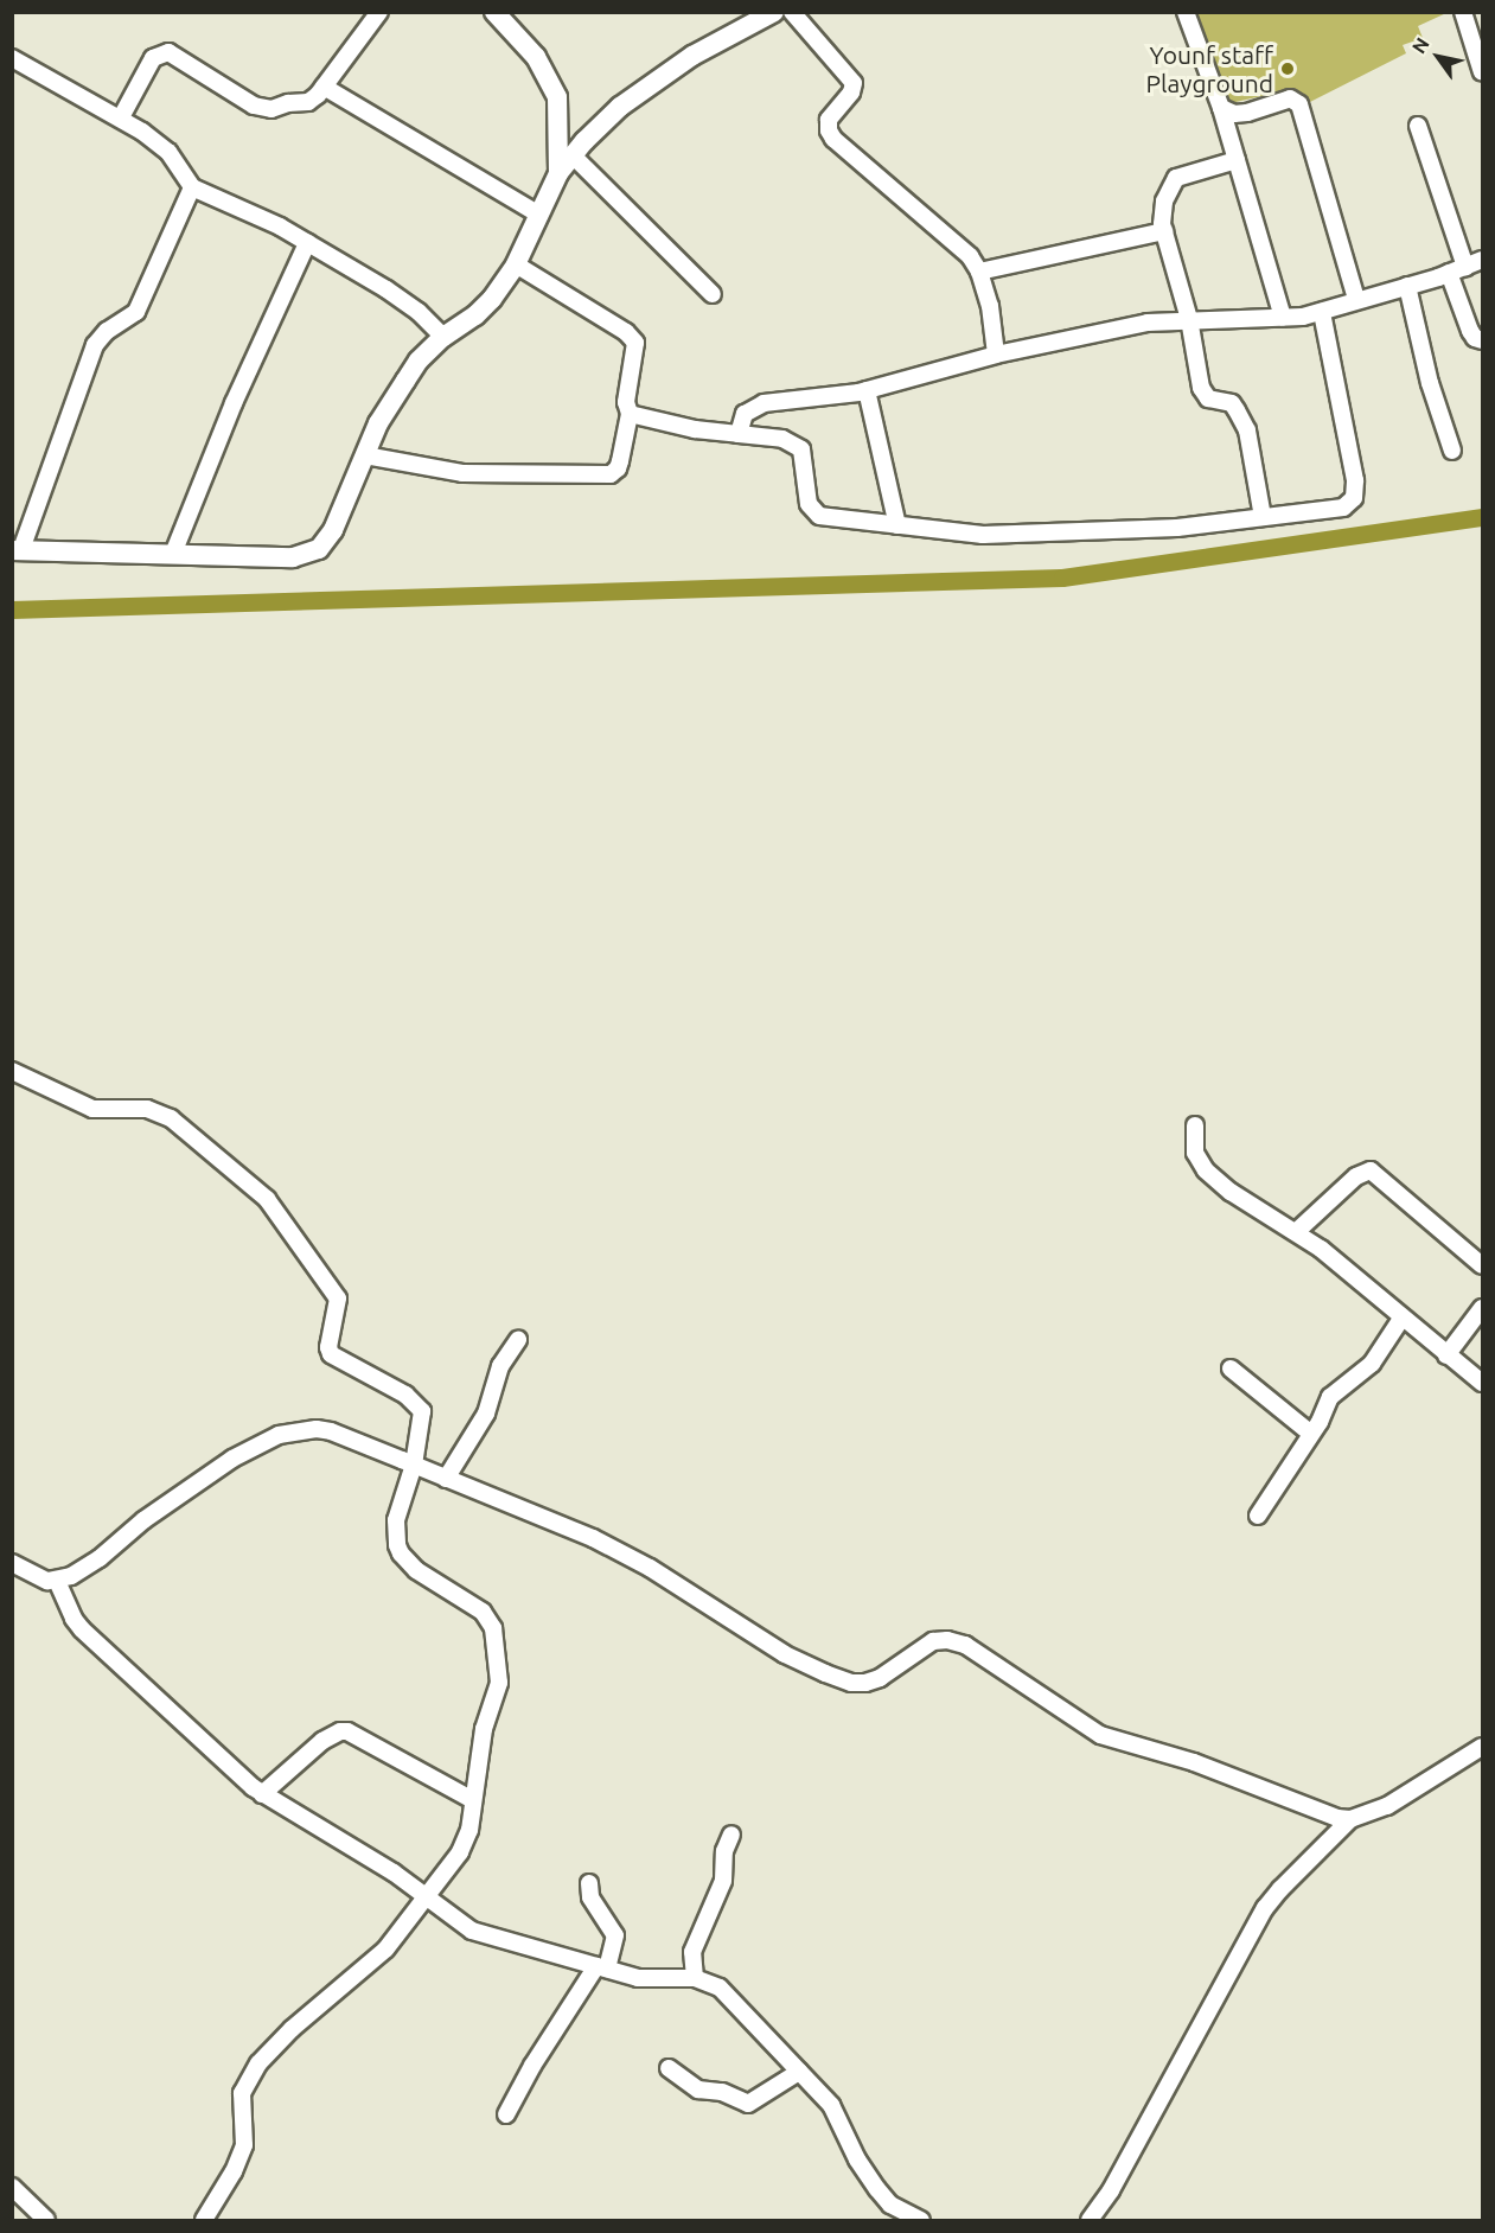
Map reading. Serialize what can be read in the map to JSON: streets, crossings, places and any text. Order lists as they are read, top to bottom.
{
  "places": ["Younf staff Playground"],
  "north": "top left"
}
